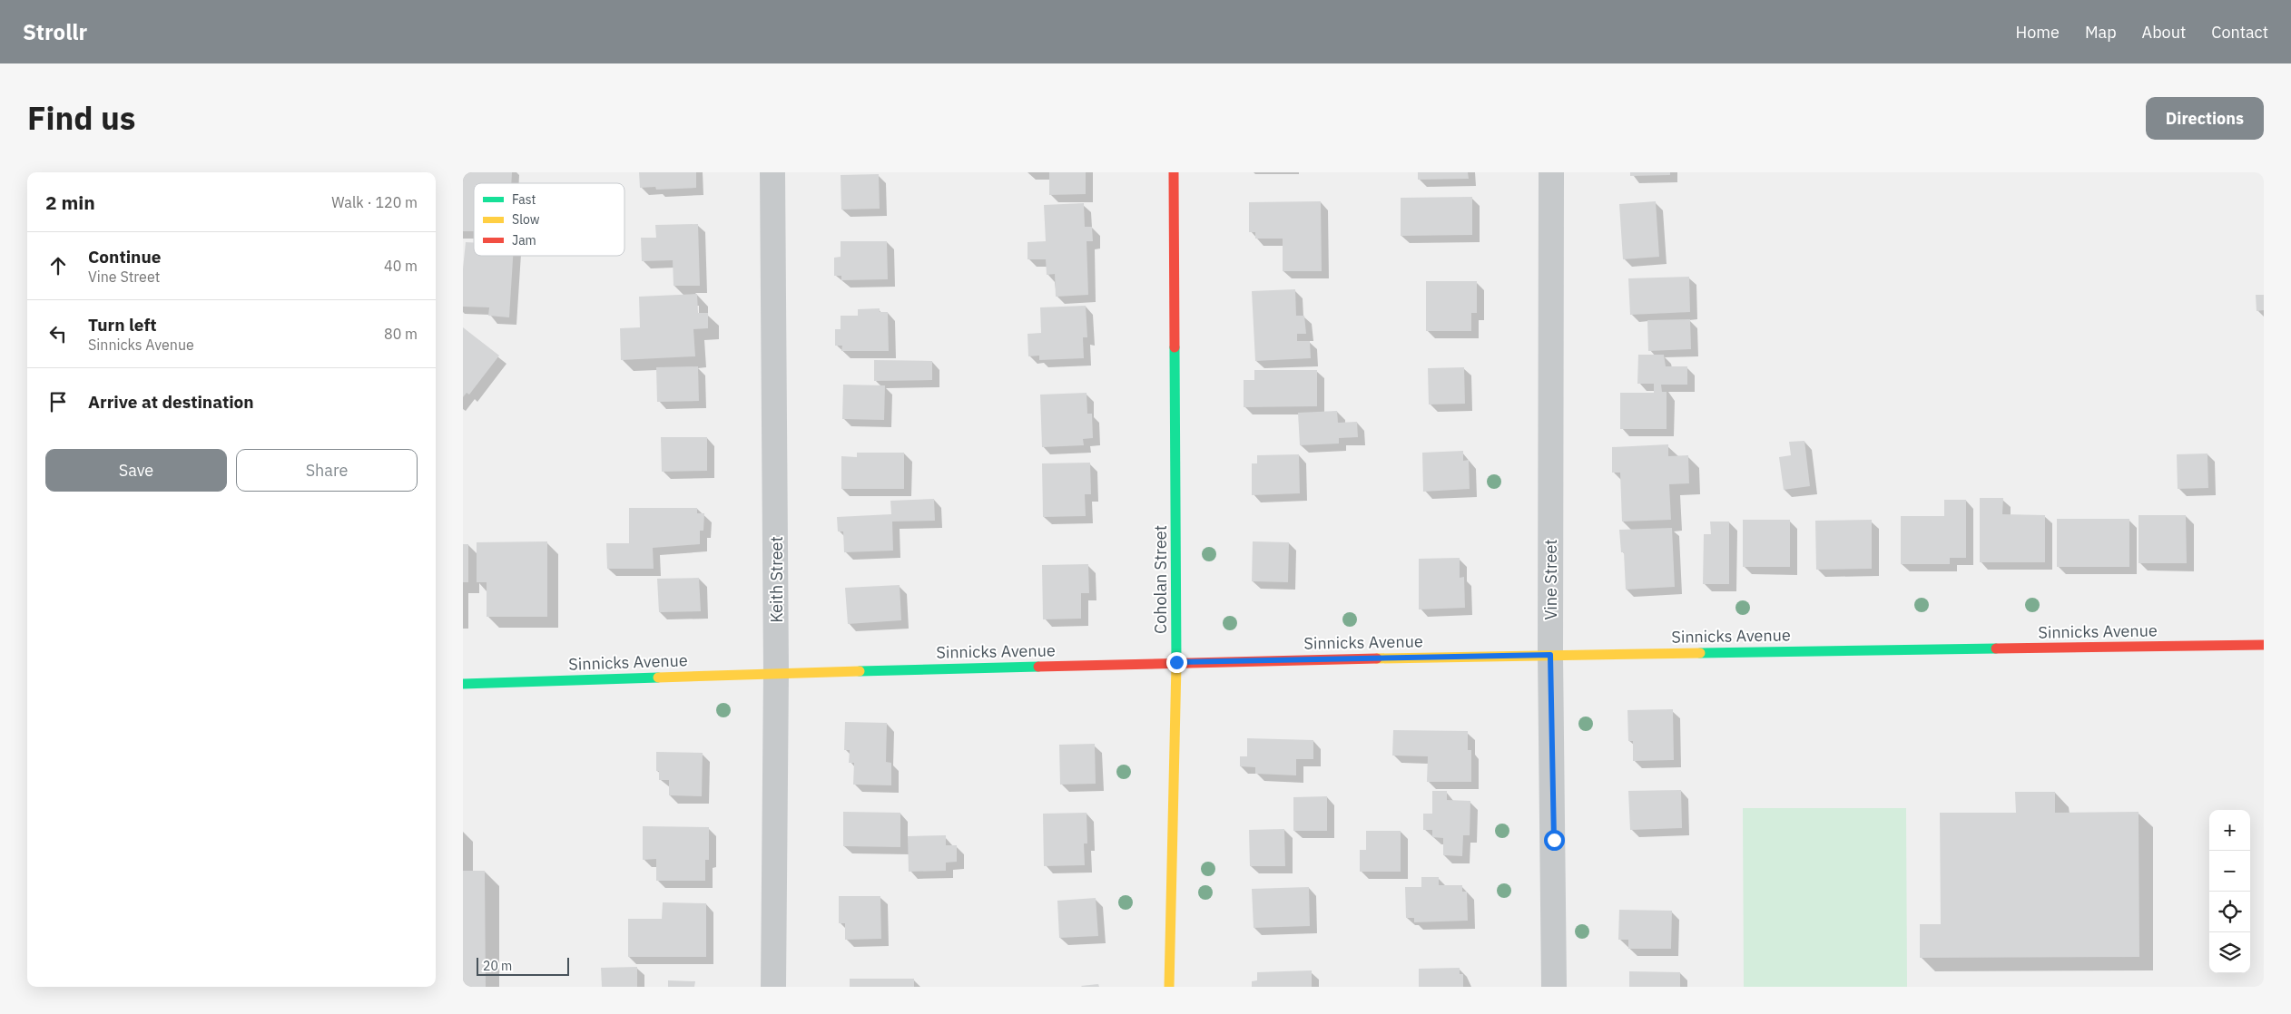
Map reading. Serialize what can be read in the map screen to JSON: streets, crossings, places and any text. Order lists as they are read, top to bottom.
{
  "streets": {
    "street": [
      "Keith Street",
      "Coholan Street",
      "Vine Street",
      "Sinnicks Avenue"
    ]
  },
  "crossings": [
    ["Keith Street", "Sinnicks Avenue"],
    ["Coholan Street", "Sinnicks Avenue"],
    ["Vine Street", "Sinnicks Avenue"]
  ],
  "legend": ["Fast", "Slow", "Jam"],
  "scale_bar": "20 m",
  "page": {
    "header": "Strollr",
    "nav": [
      "Home",
      "Map",
      "About",
      "Contact"
    ],
    "title": "Find us",
    "buttons": [
      "Directions",
      ["Save", "Share"]
    ],
    "heading": ["2 min", "Walk · 120 m"],
    "list": [
      ["Continue", "Vine Street", "40 m"],
      ["Turn left", "Sinnicks Avenue", "80 m"],
      "Arrive at destination"
    ],
    "map_buttons": ["+", "−"],
    "scale": "20 m"
  }
}
